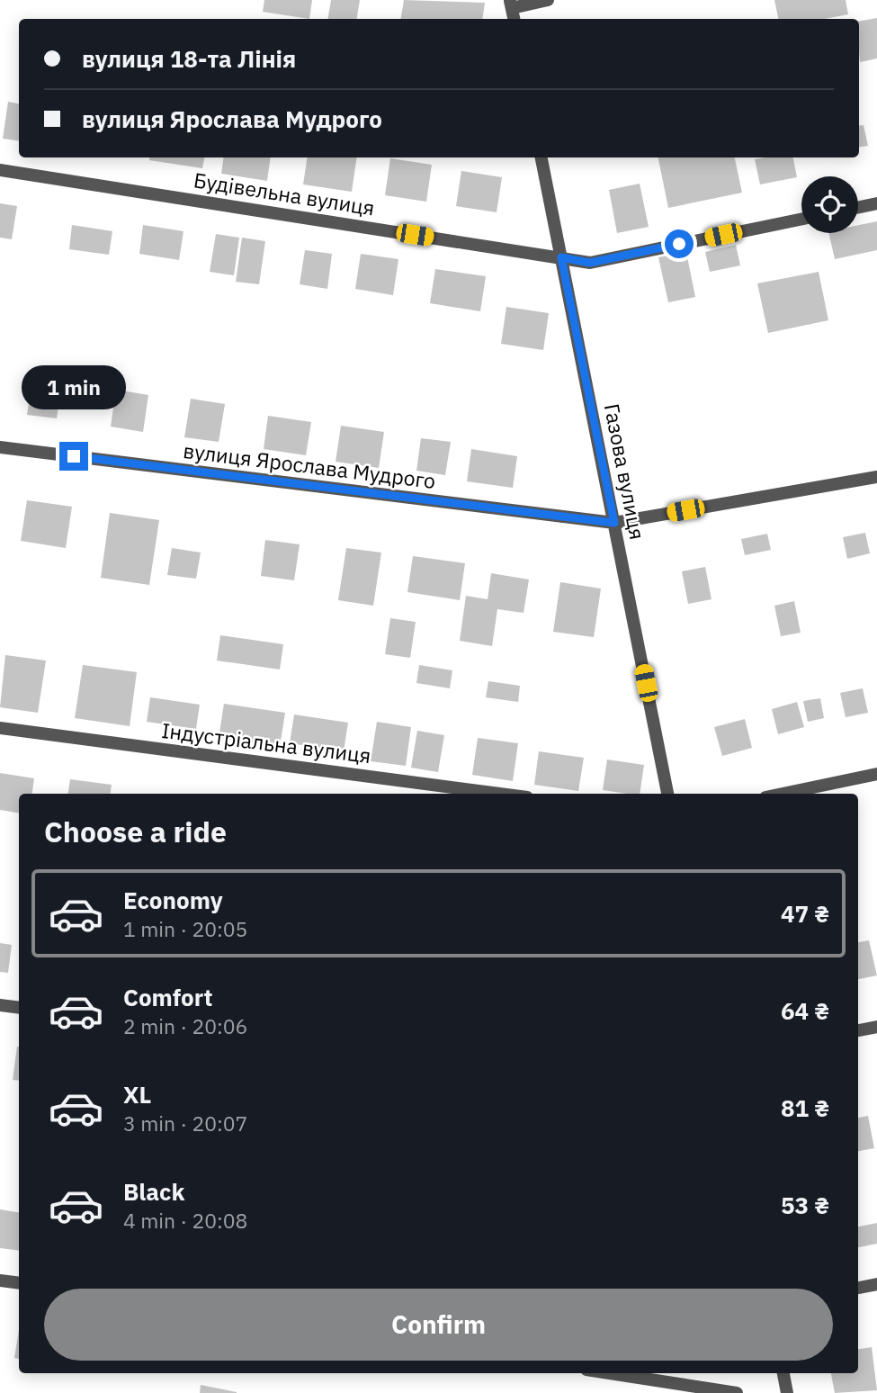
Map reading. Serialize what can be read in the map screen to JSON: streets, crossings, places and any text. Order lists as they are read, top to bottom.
{
  "streets": {
    "street": [
      "Будівельна вулиця",
      "вулиця Ярослава Мудрого",
      "Газова вулиця",
      "Індустріальна вулиця"
    ]
  },
  "crossings": [
    ["Будівельна вулиця", "Газова вулиця"],
    ["вулиця Ярослава Мудрого", "Газова вулиця"]
  ],
  "page": {
    "banner": ["вулиця 18-та Лінія", "вулиця Ярослава Мудрого"],
    "bubble": "1 min",
    "heading": "Choose a ride",
    "list": [
      {
        "name": "Economy",
        "note": "1 min · 20:05",
        "value": "47 ₴"
      },
      {
        "name": "Comfort",
        "note": "2 min · 20:06",
        "value": "64 ₴"
      },
      {
        "name": "XL",
        "note": "3 min · 20:07",
        "value": "81 ₴"
      },
      {
        "name": "Black",
        "note": "4 min · 20:08",
        "value": "53 ₴"
      }
    ],
    "buttons": "Confirm"
  }
}
